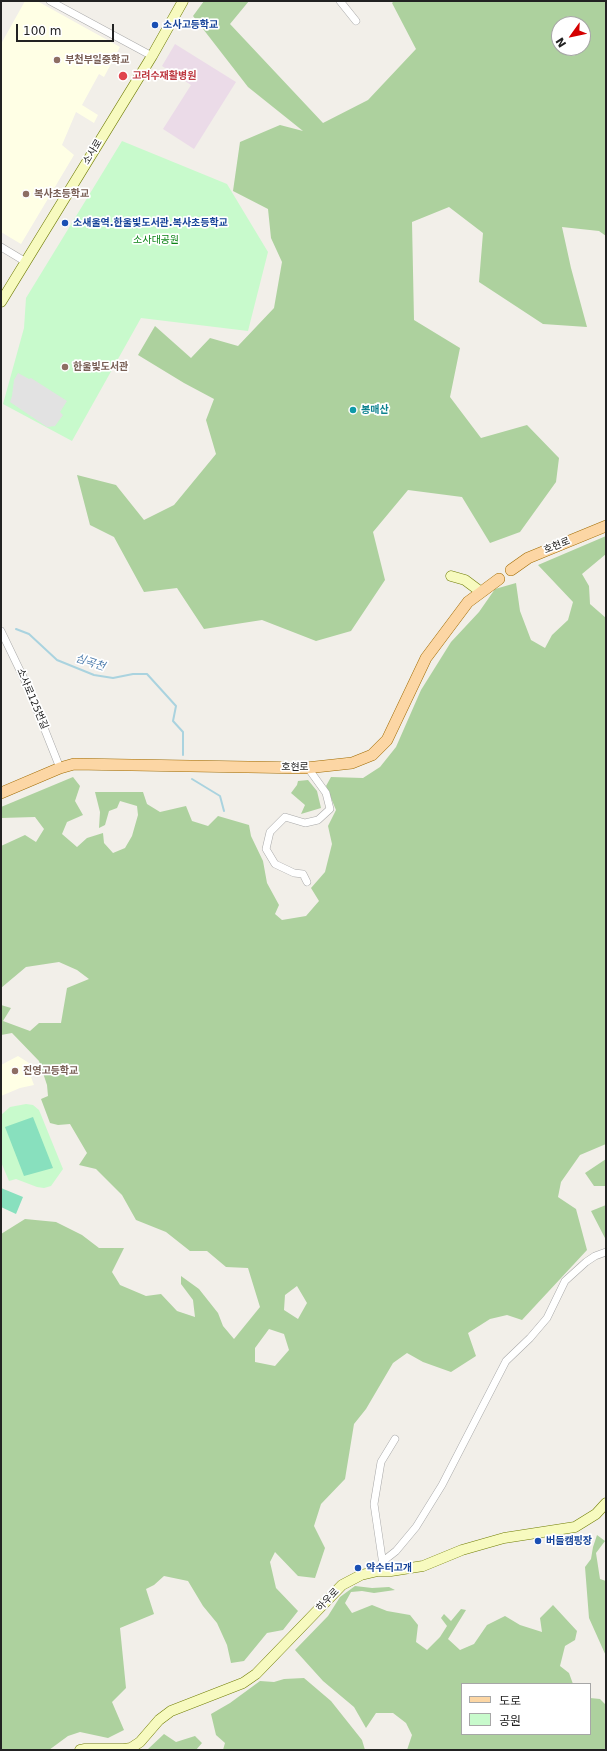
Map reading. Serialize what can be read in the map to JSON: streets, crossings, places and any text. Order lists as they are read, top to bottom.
{
  "streets": {
    "main road": ["호현로"],
    "street": ["소사로", "소사로125번길", "하우로"]
  },
  "crossings": [
    ["호현로", "소사로125번길"]
  ],
  "water": ["심곡천"],
  "parks": ["소사대공원"],
  "places": [
    "소사고등학교",
    "부천부일중학교",
    "고려수재활병원",
    "복사초등학교",
    "소새울역.한울빛도서관.복사초등학교",
    "한울빛도서관",
    "봉매산",
    "진영고등학교",
    "버들캠핑장",
    "약수터고개"
  ],
  "legend": ["도로", "공원"],
  "scale_bar": "100 m",
  "north": "bottom left"
}
